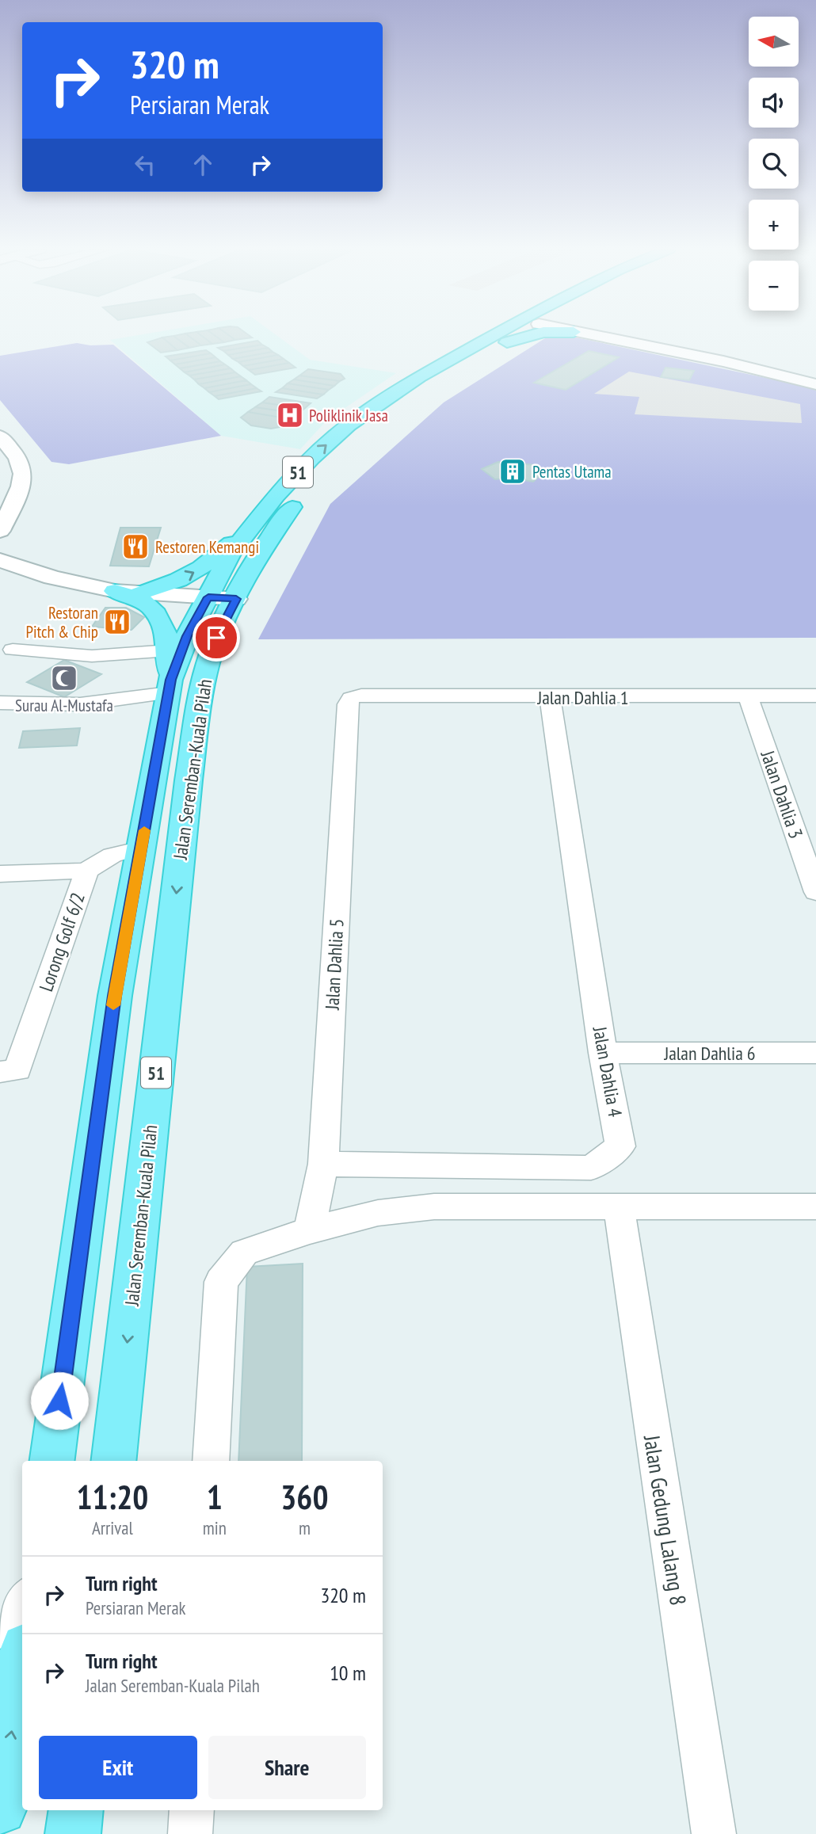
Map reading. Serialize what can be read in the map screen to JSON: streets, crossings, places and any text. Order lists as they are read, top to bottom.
{
  "streets": {
    "highway": ["51", "Jalan Seremban-Kuala Pilah"],
    "street": [
      "Jalan Dahlia 1",
      "Jalan Dahlia 3",
      "Lorong Golf 6/2",
      "Jalan Dahlia 5",
      "Jalan Dahlia 6",
      "Jalan Dahlia 4",
      "Jalan Gedung Lalang 8"
    ]
  },
  "crossings": [
    ["Jalan Dahlia 1", "Jalan Dahlia 3"],
    ["Jalan Dahlia 1", "Jalan Dahlia 5"],
    ["Jalan Dahlia 1", "Jalan Dahlia 4"],
    ["Jalan Seremban-Kuala Pilah", "Lorong Golf 6/2"],
    ["Jalan Dahlia 5", "Jalan Dahlia 4"],
    ["Jalan Dahlia 6", "Jalan Dahlia 4"]
  ],
  "places": {
    "hospital": ["Poliklinik Jasa"],
    "building": ["Pentas Utama"],
    "restaurant": ["Restoren Kemangi", "Restoran Pitch & Chip"],
    "mosque": ["Surau Al-Mustafa"]
  },
  "north": "left",
  "page": {
    "map_buttons": ["+", "−"],
    "turn": ["320 m", "Persiaran Merak"],
    "eta": [
      "11:20",
      "Arrival",
      "1",
      "min",
      "360",
      "m"
    ],
    "list": [
      {
        "name": "Turn right",
        "note": "Persiaran Merak",
        "value": "320 m"
      },
      {
        "name": "Turn right",
        "note": "Jalan Seremban-Kuala Pilah",
        "value": "10 m"
      }
    ],
    "buttons": ["Exit", "Share"]
  }
}
